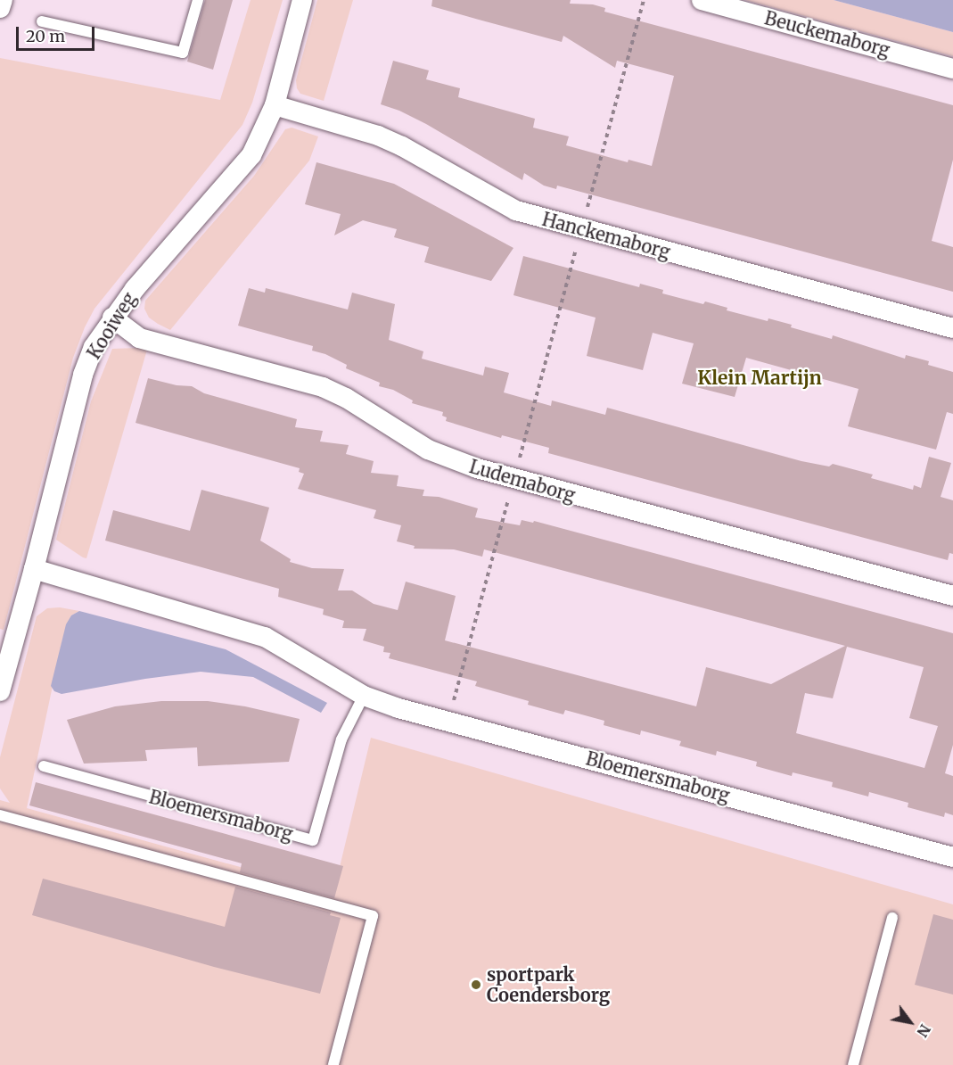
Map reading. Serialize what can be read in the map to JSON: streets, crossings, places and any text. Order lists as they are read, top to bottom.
{
  "streets": {
    "street": [
      "Beuckemaborg",
      "Hanckemaborg",
      "Kooiweg",
      "Ludemaborg",
      "Bloemersmaborg"
    ]
  },
  "crossings": [
    ["Hanckemaborg", "Kooiweg"],
    ["Kooiweg", "Ludemaborg"],
    ["Kooiweg", "Bloemersmaborg"]
  ],
  "districts": ["Klein Martijn"],
  "places": ["sportpark Coendersborg"],
  "scale_bar": "20 m",
  "north": "bottom right"
}
